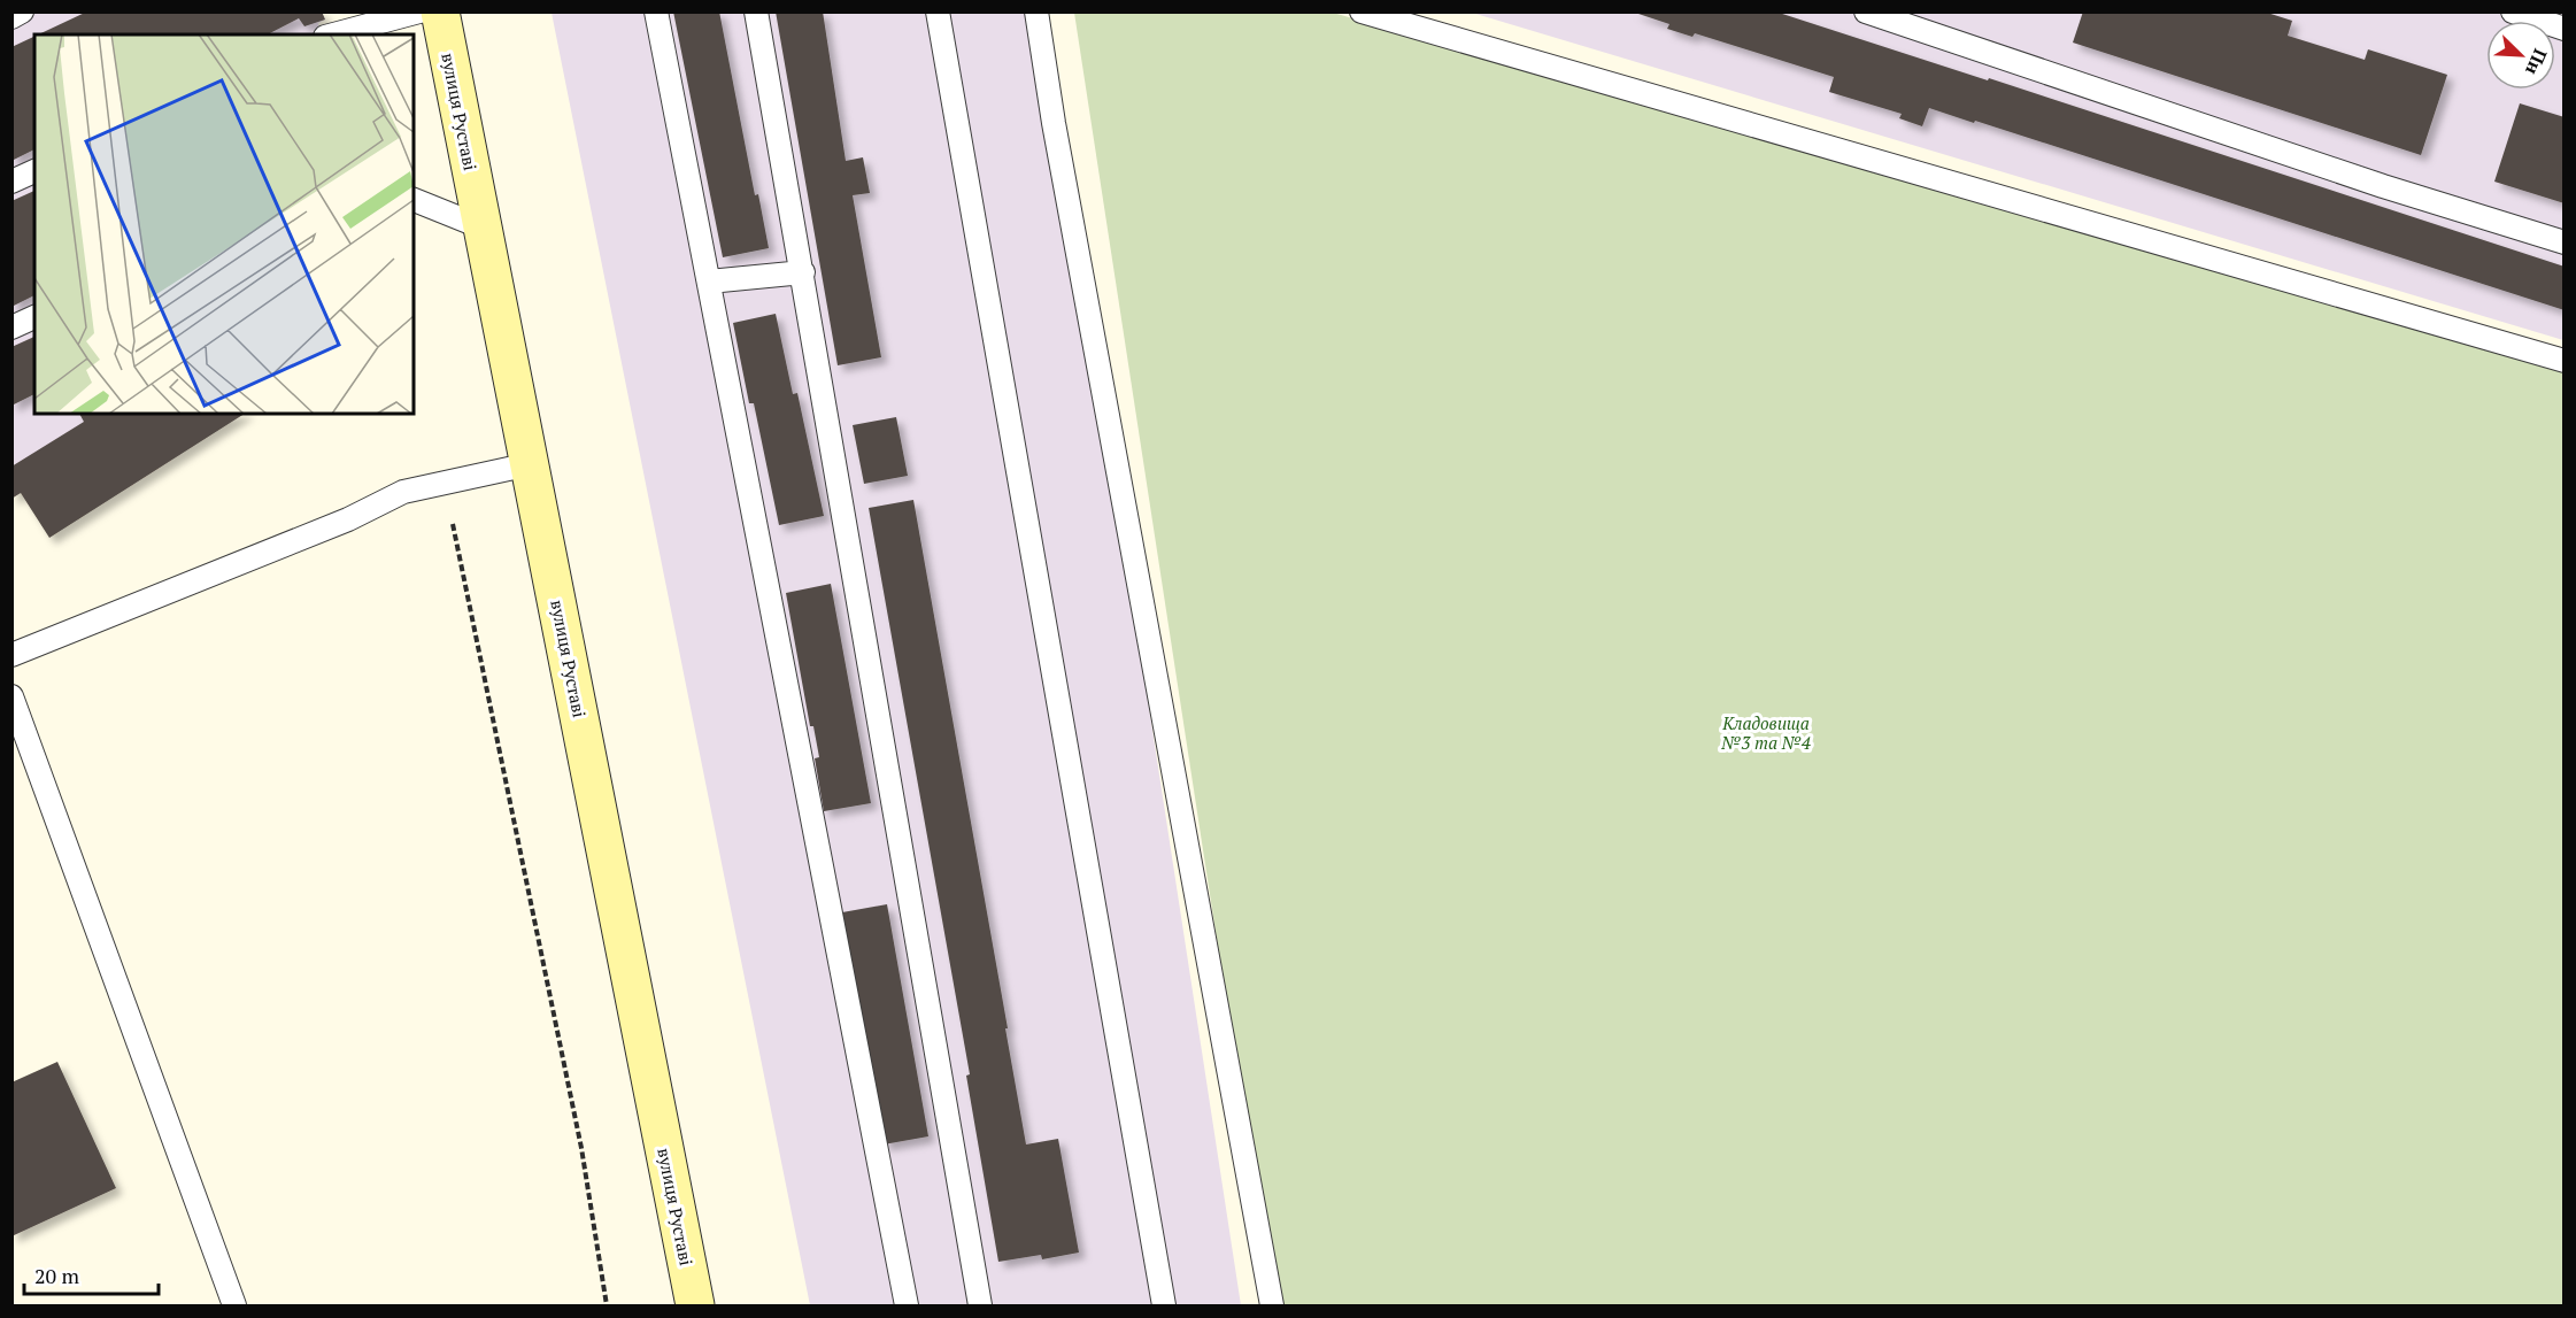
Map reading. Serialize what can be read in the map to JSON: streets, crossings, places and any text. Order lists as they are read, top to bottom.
{
  "streets": {
    "main road": ["вулиця Руставі"]
  },
  "parks": ["Кладовища №3 та №4"],
  "scale_bar": "20 m",
  "north": "bottom right"
}
